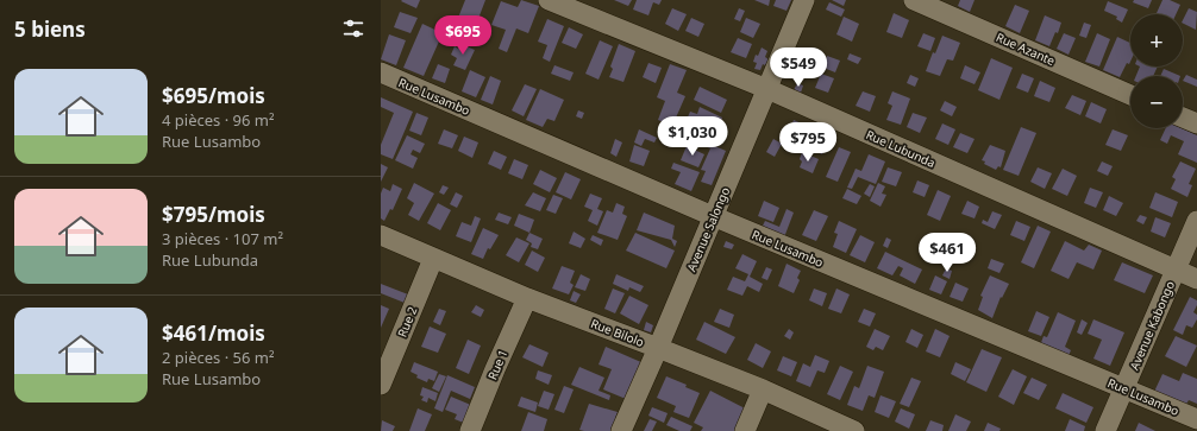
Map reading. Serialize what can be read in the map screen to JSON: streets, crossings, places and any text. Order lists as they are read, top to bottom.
{
  "streets": {
    "street": [
      "Rue Azante",
      "Rue Lusambo",
      "Rue Lubunda",
      "Avenue Salongo",
      "Rue 2",
      "Avenue Kabongo",
      "Rue Bilolo",
      "Rue 1"
    ]
  },
  "crossings": [
    ["Rue Lusambo", "Avenue Salongo"],
    ["Rue Lusambo", "Avenue Kabongo"],
    ["Rue Lubunda", "Avenue Salongo"],
    ["Rue Lubunda", "Avenue Kabongo"],
    ["Avenue Salongo", "Rue Bilolo"],
    ["Rue 2", "Rue Bilolo"],
    ["Rue Bilolo", "Rue 1"]
  ],
  "page": {
    "heading": "5 biens",
    "map_buttons": ["+", "−"],
    "price": [
      "$695",
      "$549",
      "$1,030",
      "$795",
      "$461"
    ],
    "list": [
      {
        "name": "$695/mois",
        "note": "4 pièces · 96 m² · Rue Lusambo"
      },
      {
        "name": "$795/mois",
        "note": "3 pièces · 107 m² · Rue Lubunda"
      },
      {
        "name": "$461/mois",
        "note": "2 pièces · 56 m² · Rue Lusambo"
      }
    ]
  }
}
